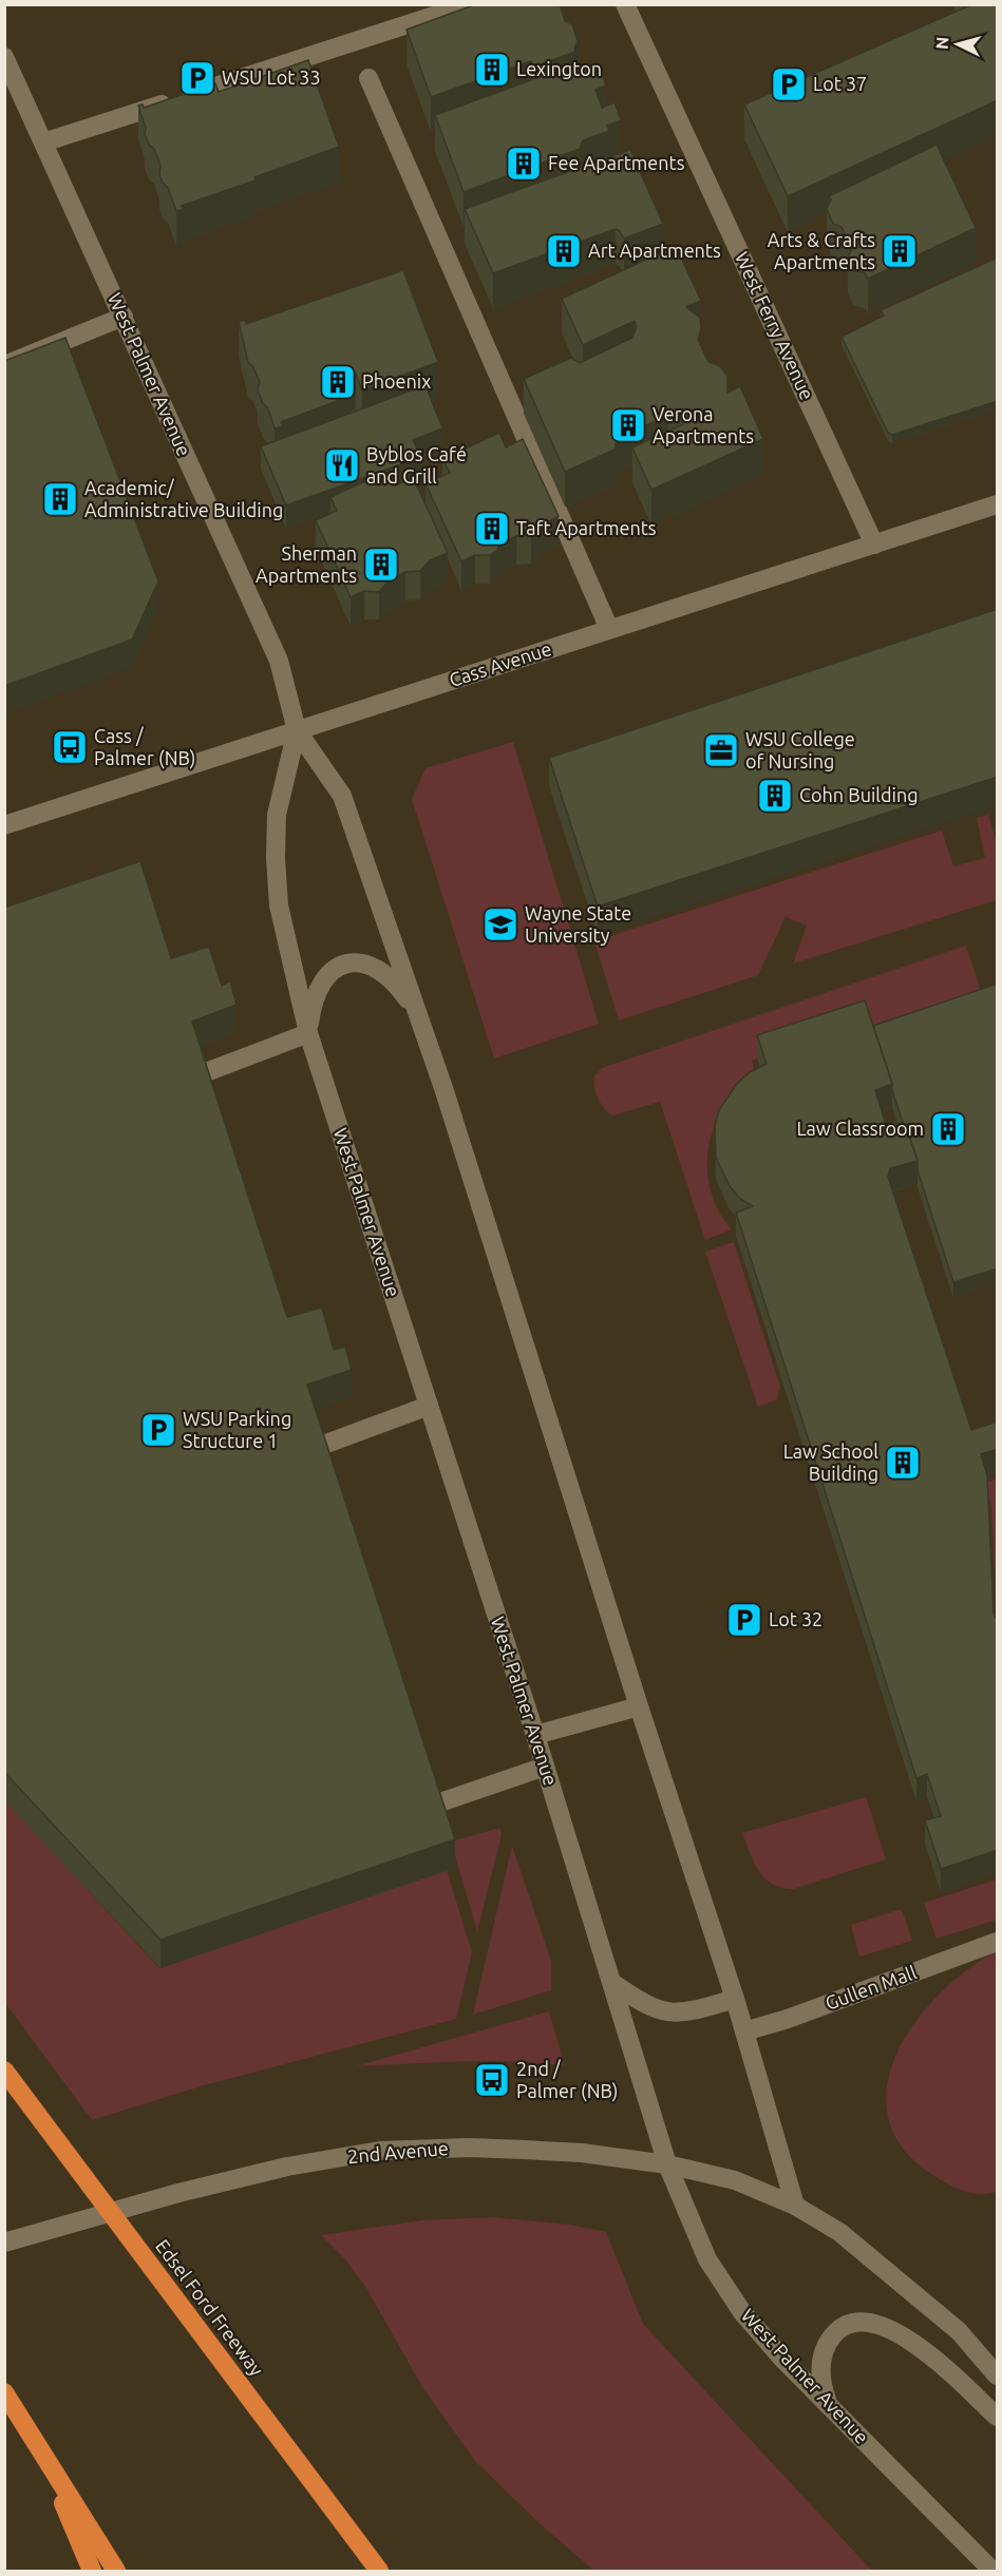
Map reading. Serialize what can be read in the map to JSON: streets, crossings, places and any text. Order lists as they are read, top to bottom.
{
  "streets": {
    "highway": ["Edsel Ford Freeway"],
    "street": [
      "West Ferry Avenue",
      "West Palmer Avenue",
      "Cass Avenue",
      "Gullen Mall",
      "2nd Avenue"
    ]
  },
  "crossings": [
    ["West Ferry Avenue", "Cass Avenue"],
    ["West Palmer Avenue", "Cass Avenue"],
    ["West Palmer Avenue", "Gullen Mall"],
    ["West Palmer Avenue", "2nd Avenue"]
  ],
  "places": {
    "building": [
      "Lexington",
      "Fee Apartments",
      "Art Apartments",
      "Arts & Crafts Apartments",
      "Phoenix",
      "Verona Apartments",
      "Academic/ Administrative Building",
      "Taft Apartments",
      "Sherman Apartments",
      "Cohn Building",
      "Law Classroom",
      "Law School Building"
    ],
    "parking": [
      "WSU Lot 33",
      "Lot 37",
      "WSU Parking Structure 1",
      "Lot 32"
    ],
    "restaurant": ["Byblos Café and Grill"],
    "bus stop": ["Cass / Palmer (NB)", "2nd / Palmer (NB)"],
    "office": ["WSU College of Nursing"],
    "school or university": ["Wayne State University"]
  },
  "north": "left"
}
